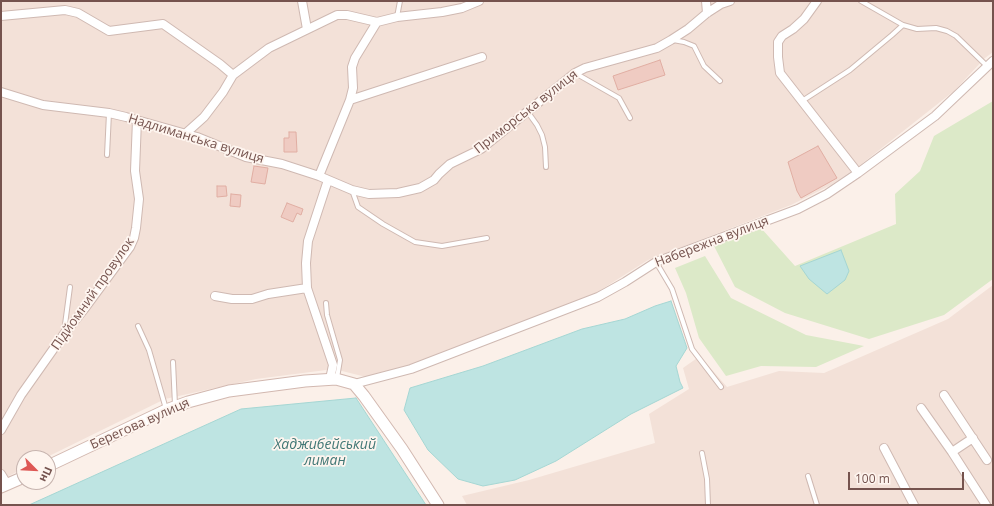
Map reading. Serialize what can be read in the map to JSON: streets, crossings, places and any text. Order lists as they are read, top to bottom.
{
  "streets": {
    "street": [
      "Приморська вулиця",
      "Надлиманська вулиця",
      "Набережна вулиця",
      "Підйомний провулок",
      "Берегова вулиця"
    ]
  },
  "crossings": [
    ["Приморська вулиця", "Надлиманська вулиця"],
    ["Надлиманська вулиця", "Підйомний провулок"],
    ["Набережна вулиця", "Берегова вулиця"]
  ],
  "water": ["Хаджибейський лиман"],
  "scale_bar": "100 m",
  "north": "bottom right"
}
